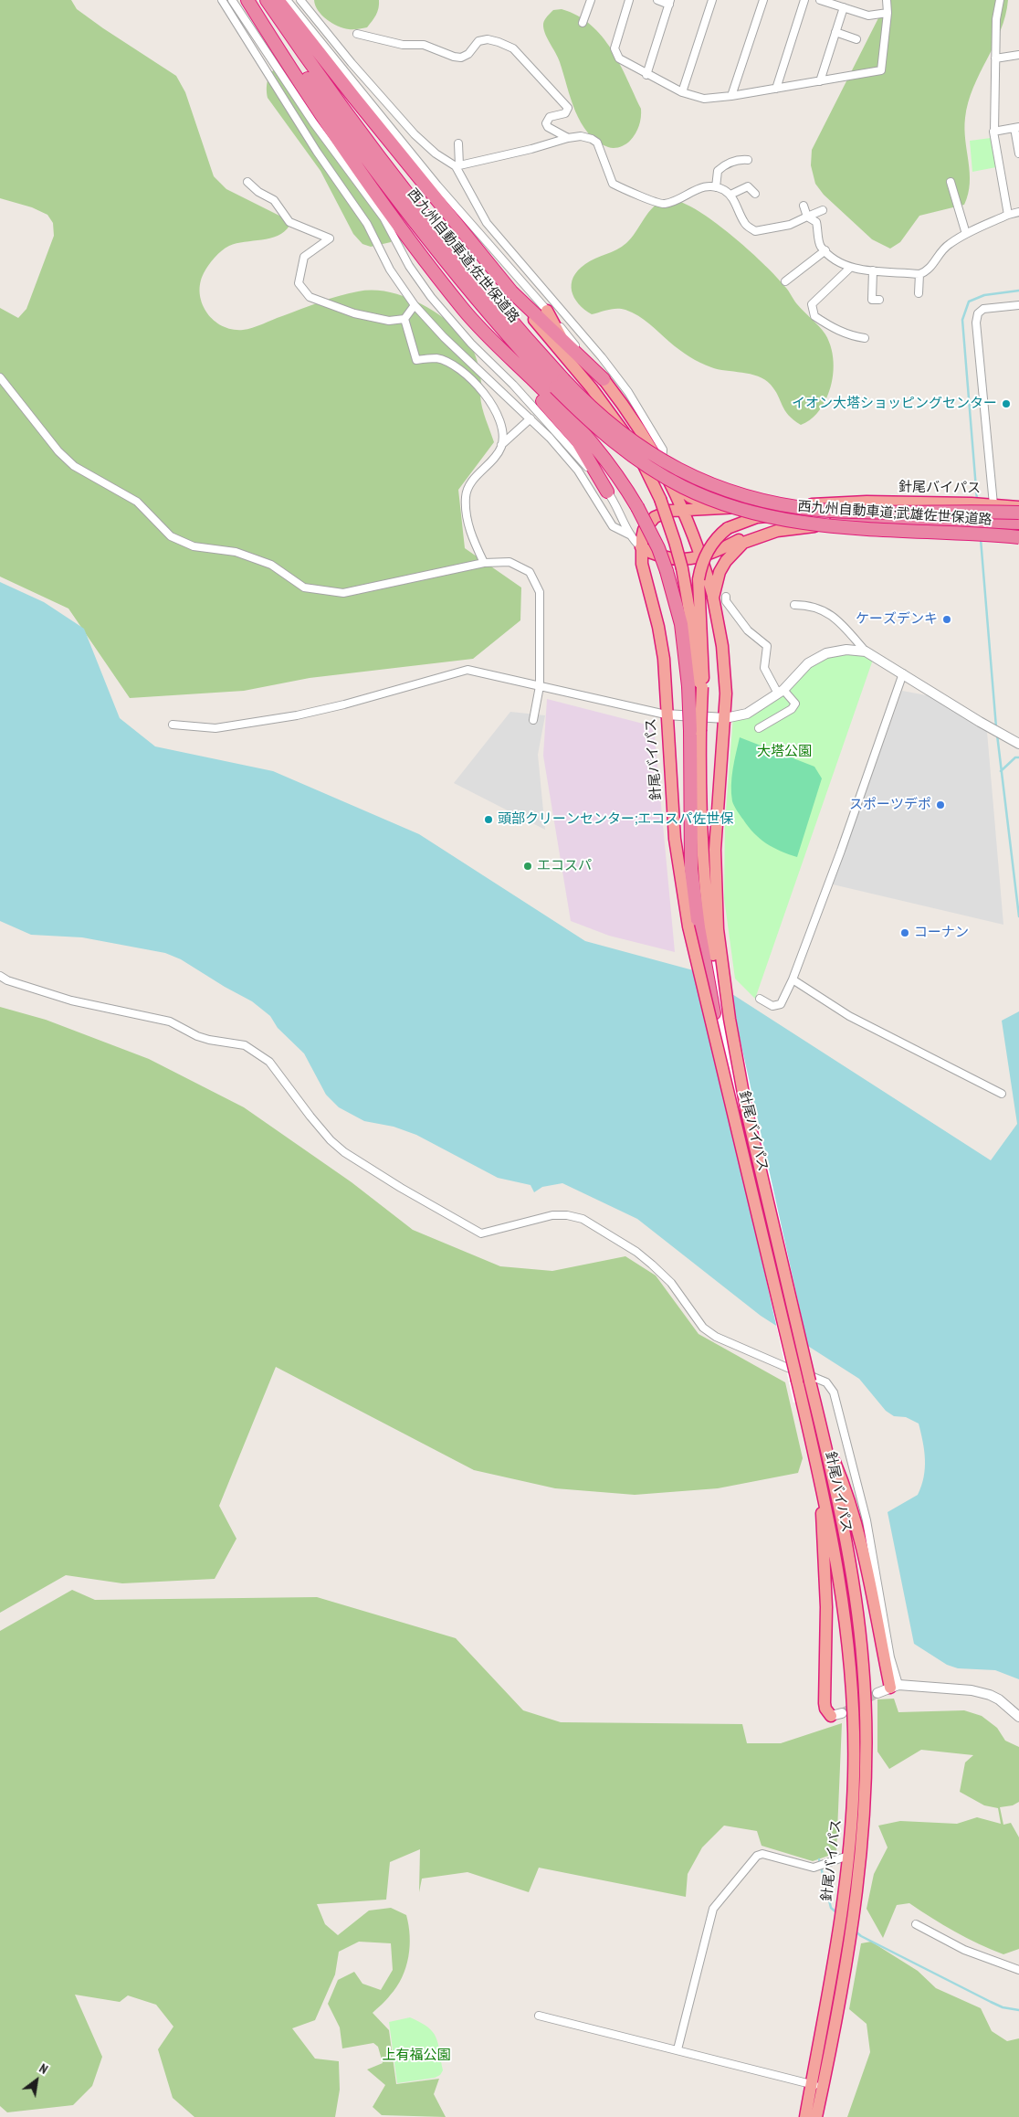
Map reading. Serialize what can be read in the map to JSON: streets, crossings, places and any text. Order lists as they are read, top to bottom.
{
  "streets": {
    "highway": ["西九州自動車道;佐世保道路", "針尾バイパス", "西九州自動車道;武雄佐世保道路"]
  },
  "crossings": [
    ["西九州自動車道;佐世保道路", "西九州自動車道;武雄佐世保道路"]
  ],
  "parks": ["大塔公園", "上有福公園"],
  "places": [
    "イオン大塔ショッピングセンター",
    "ケーズデンキ",
    "スポーツデポ",
    "頭部クリーンセンター;エコスパ佐世保",
    "エコスパ",
    "コーナン"
  ],
  "north": "top right"
}
